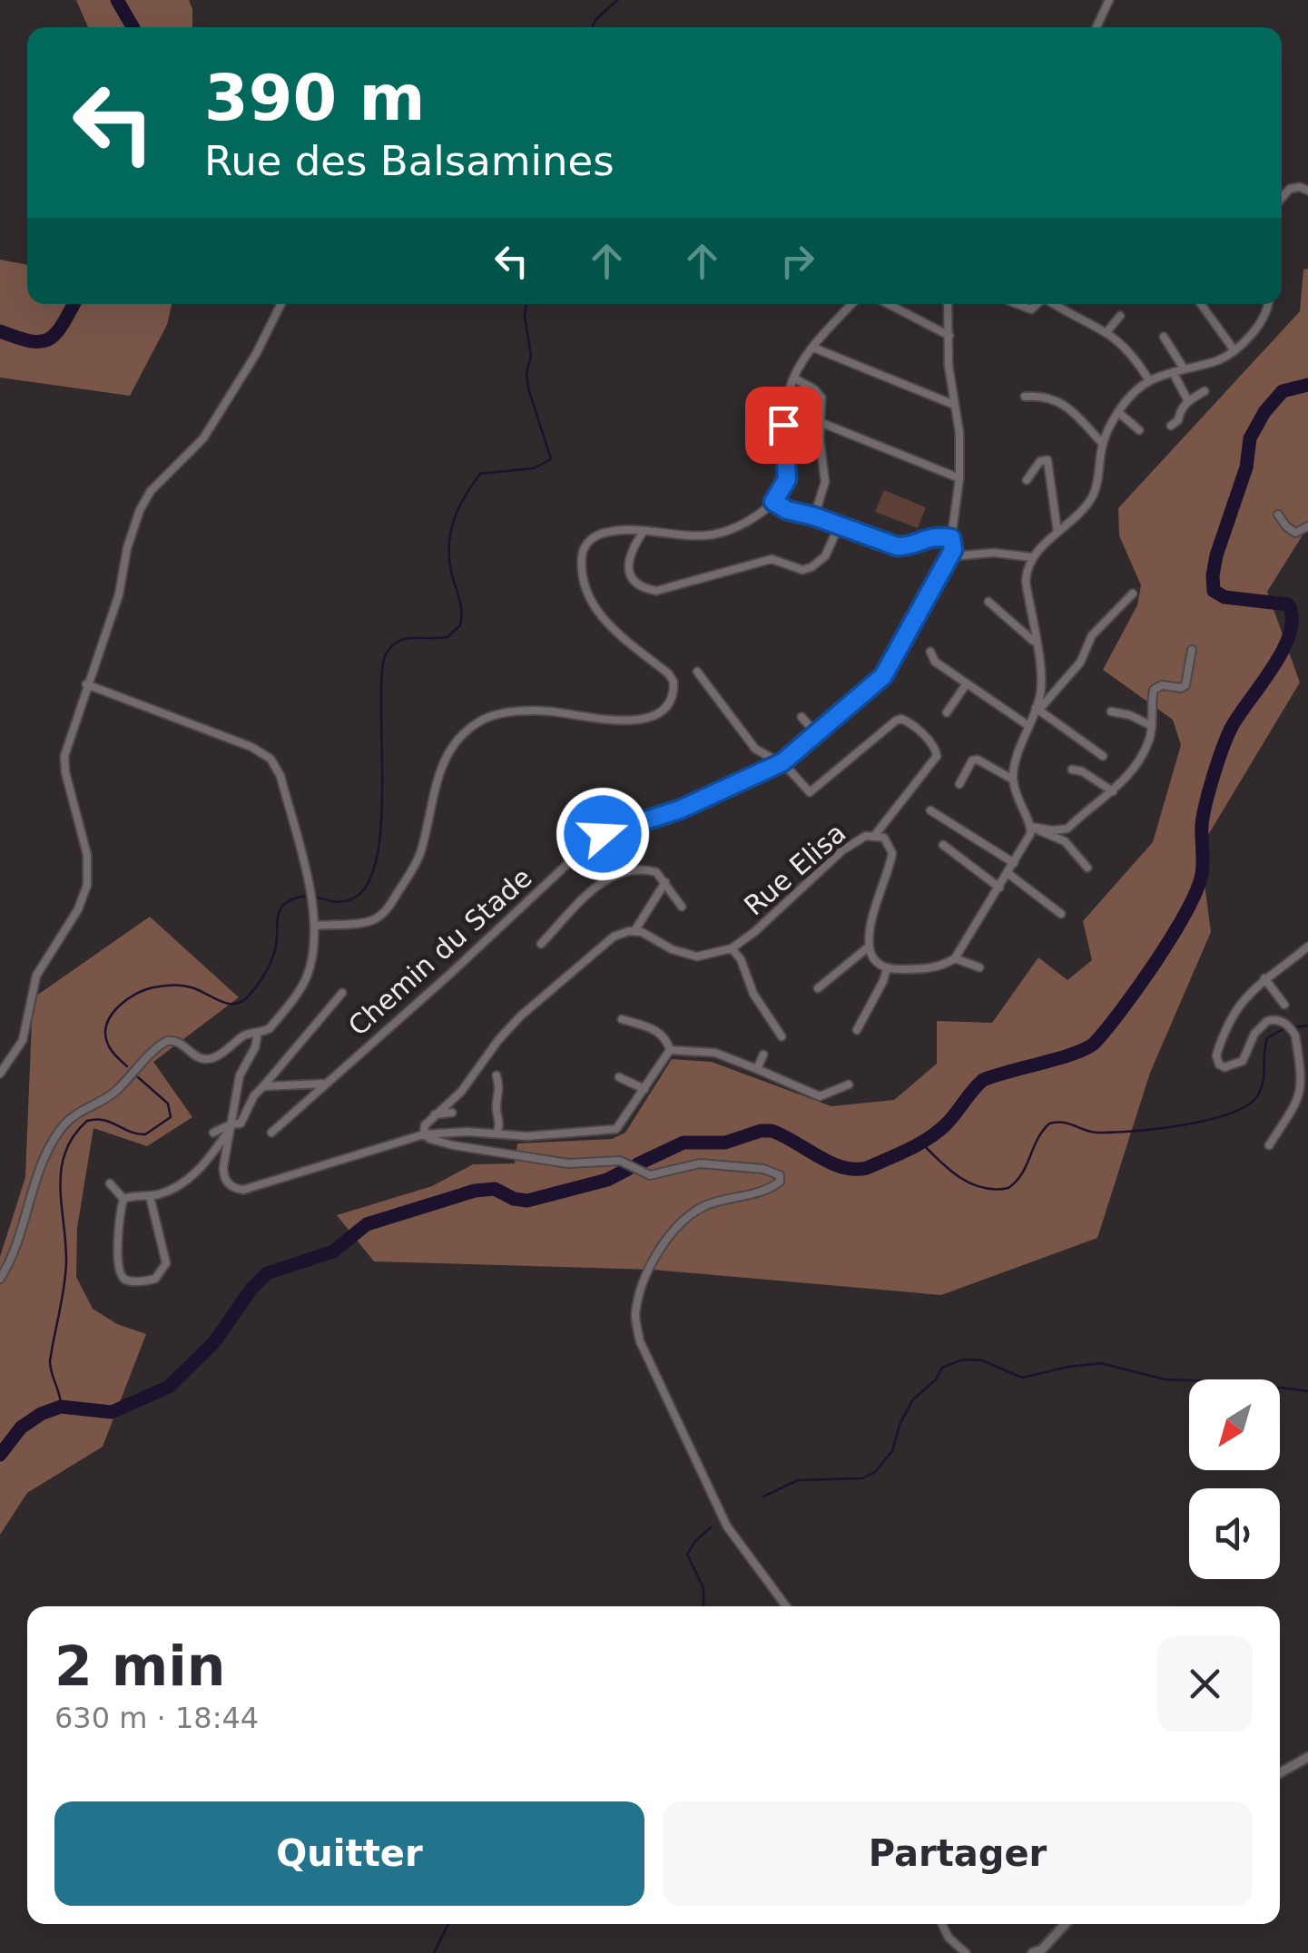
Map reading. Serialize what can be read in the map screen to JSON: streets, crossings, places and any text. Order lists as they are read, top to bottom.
{
  "streets": {
    "street": ["Rue Elisa", "Chemin du Stade"]
  },
  "north": "bottom left",
  "page": {
    "turn": ["390 m", "Rue des Balsamines"],
    "heading": ["2 min", "630 m · 18:44"],
    "buttons": ["Quitter", "Partager"]
  }
}
